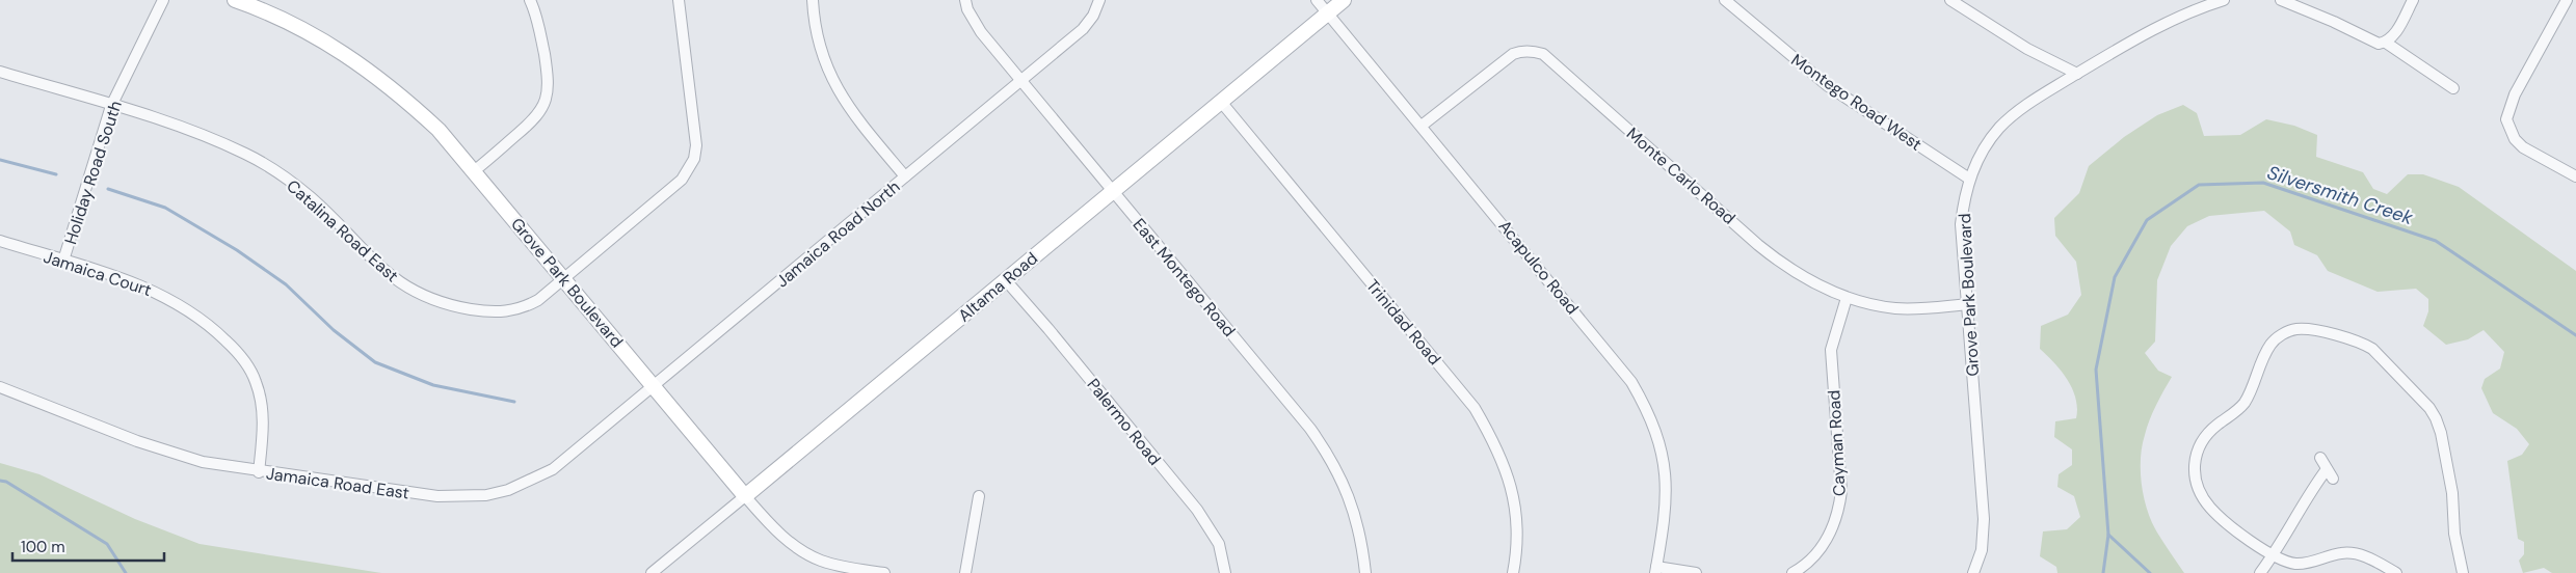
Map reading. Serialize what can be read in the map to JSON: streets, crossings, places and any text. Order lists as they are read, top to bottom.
{
  "streets": {
    "street": [
      "Montego Road West",
      "Holiday Road South",
      "Monte Carlo Road",
      "Catalina Road East",
      "Jamaica Road North",
      "Acapulco Road",
      "Jamaica Court",
      "East Montego Road",
      "Grove Park Boulevard",
      "Altama Road",
      "Trinidad Road",
      "Palermo Road",
      "Cayman Road",
      "Jamaica Road East"
    ]
  },
  "crossings": [
    ["Montego Road West", "Grove Park Boulevard"],
    ["Holiday Road South", "Catalina Road East"],
    ["Holiday Road South", "Jamaica Court"],
    ["Monte Carlo Road", "Acapulco Road"],
    ["Monte Carlo Road", "Grove Park Boulevard"],
    ["Monte Carlo Road", "Cayman Road"],
    ["Catalina Road East", "Grove Park Boulevard"],
    ["Jamaica Road North", "East Montego Road"],
    ["Jamaica Road North", "Grove Park Boulevard"],
    ["Jamaica Road North", "Jamaica Road East"],
    ["Acapulco Road", "Altama Road"],
    ["Jamaica Court", "Jamaica Road East"],
    ["East Montego Road", "Altama Road"],
    ["Grove Park Boulevard", "Altama Road"],
    ["Grove Park Boulevard", "Jamaica Road East"],
    ["Altama Road", "Trinidad Road"],
    ["Altama Road", "Palermo Road"]
  ],
  "water": ["Silversmith Creek"],
  "scale_bar": "100 m"
}
